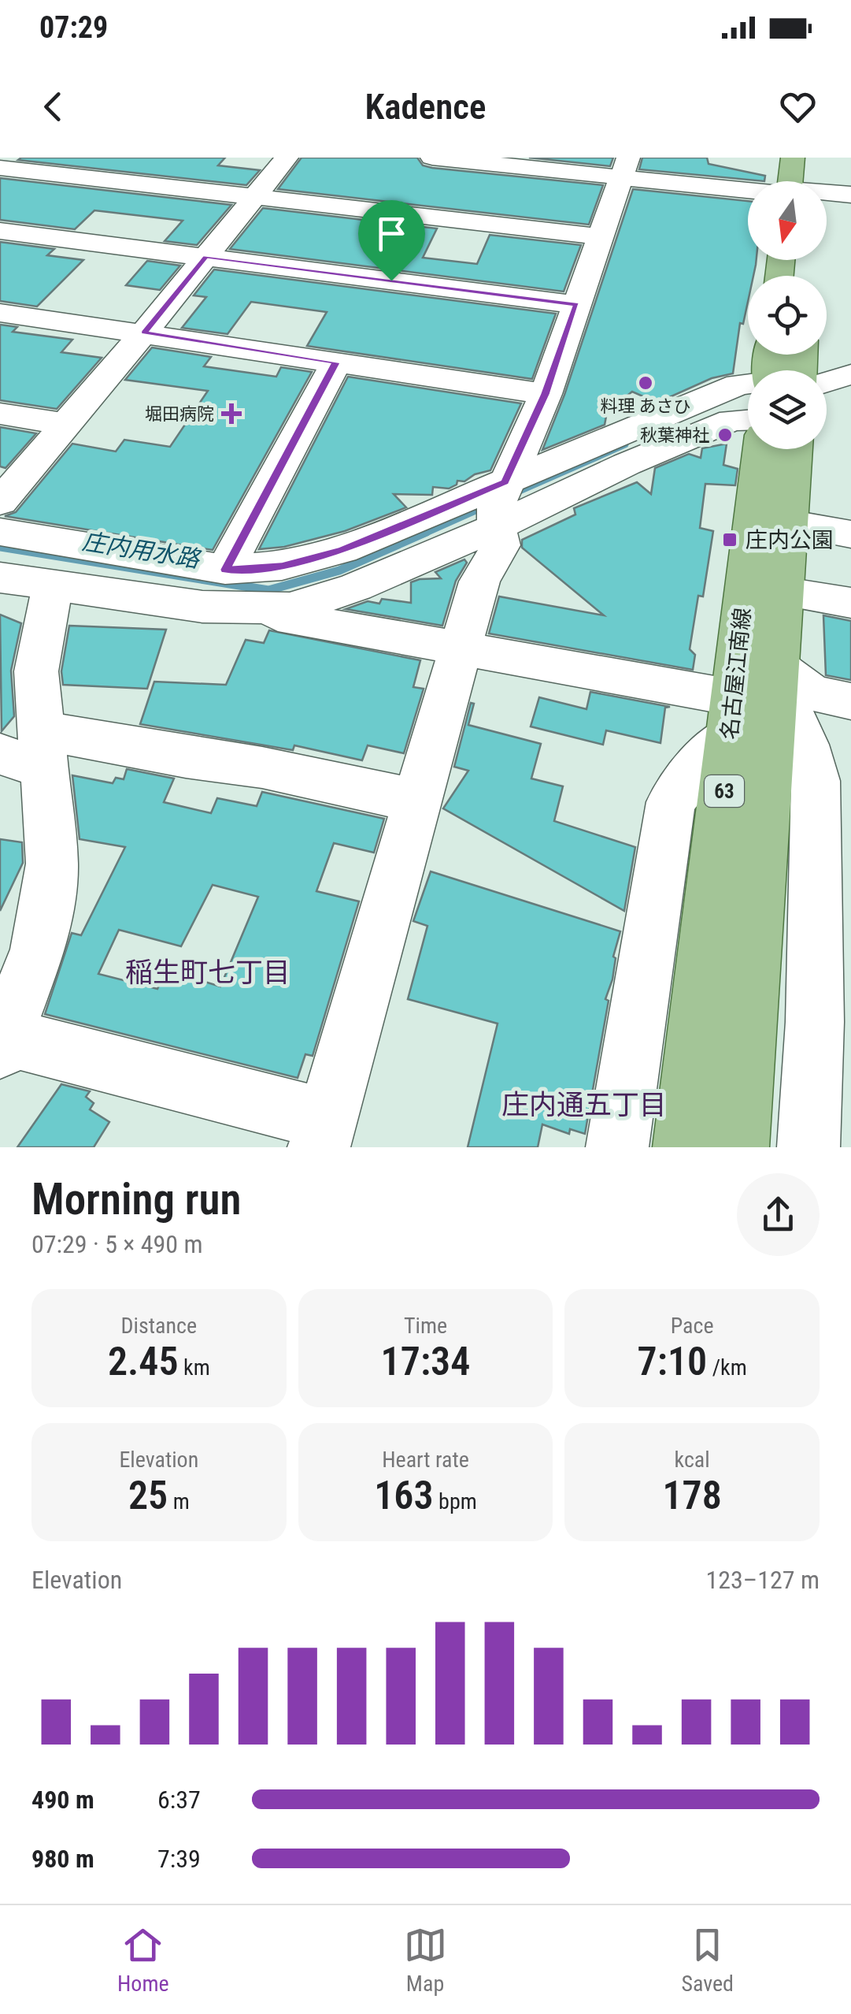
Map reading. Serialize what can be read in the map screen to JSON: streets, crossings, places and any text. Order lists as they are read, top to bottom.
{
  "streets": {
    "main road": ["名古屋江南線", "63"]
  },
  "districts": ["稲生町七丁目", "庄内通五丁目"],
  "water": ["庄内用水路"],
  "places": {
    "other": ["料理 あさひ", "秋葉神社"],
    "health": ["堀田病院"],
    "transit": ["庄内公園"]
  },
  "north": "bottom",
  "page": {
    "status": "07:29",
    "header": "Kadence",
    "heading": ["Morning run", "07:29 · 5 × 490 m"],
    "stats": [
      ["Distance", "2.45 km"],
      ["Time", "17:34"],
      ["Pace", "7:10 /km"],
      ["Elevation", "25 m"],
      ["Heart rate", "163 bpm"],
      ["kcal", "178"]
    ],
    "chart": ["Elevation", "123–127 m"],
    "list": [
      {
        "name": "490 m",
        "note": "6:37"
      },
      {
        "name": "980 m",
        "note": "7:39"
      }
    ],
    "tabs": ["Home", "Map", "Saved"]
  }
}
